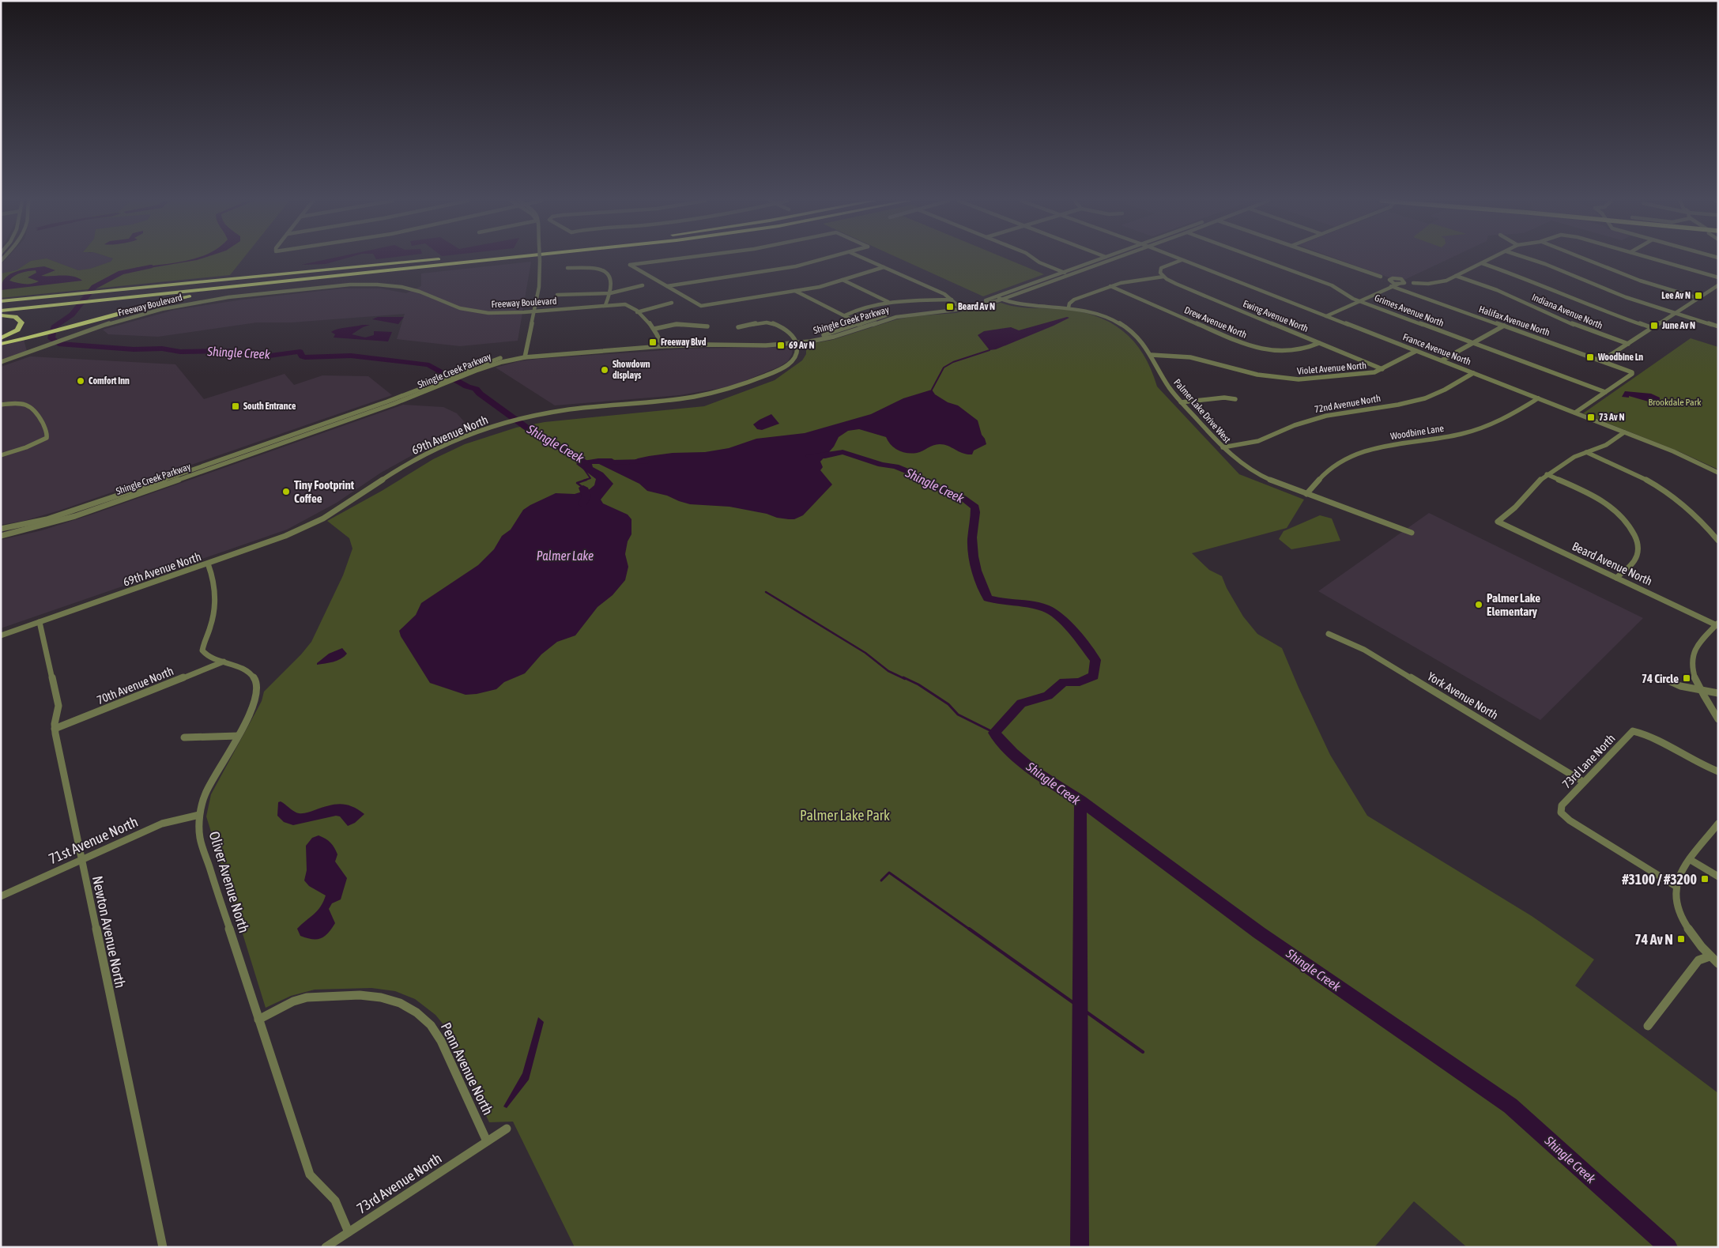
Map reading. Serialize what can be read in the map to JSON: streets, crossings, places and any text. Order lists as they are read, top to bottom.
{
  "streets": {
    "street": [
      "Freeway Boulevard",
      "Grimes Avenue North",
      "Indiana Avenue North",
      "Ewing Avenue North",
      "Shingle Creek Parkway",
      "Halifax Avenue North",
      "Drew Avenue North",
      "France Avenue North",
      "Violet Avenue North",
      "72nd Avenue North",
      "Palmer Lake Drive West",
      "Woodbine Lane",
      "69th Avenue North",
      "Beard Avenue North",
      "70th Avenue North",
      "York Avenue North",
      "73rd Lane North",
      "71st Avenue North",
      "Oliver Avenue North",
      "Newton Avenue North",
      "Penn Avenue North",
      "73rd Avenue North"
    ]
  },
  "crossings": [
    ["Freeway Boulevard", "Shingle Creek Parkway"],
    ["Grimes Avenue North", "Halifax Avenue North"],
    ["Ewing Avenue North", "Drew Avenue North"],
    ["Ewing Avenue North", "Violet Avenue North"],
    ["Shingle Creek Parkway", "Palmer Lake Drive West"],
    ["Shingle Creek Parkway", "69th Avenue North"],
    ["France Avenue North", "Violet Avenue North"],
    ["France Avenue North", "72nd Avenue North"],
    ["France Avenue North", "Woodbine Lane"],
    ["Violet Avenue North", "Palmer Lake Drive West"],
    ["72nd Avenue North", "Palmer Lake Drive West"],
    ["Palmer Lake Drive West", "Woodbine Lane"],
    ["69th Avenue North", "Oliver Avenue North"],
    ["69th Avenue North", "Newton Avenue North"],
    ["70th Avenue North", "Oliver Avenue North"],
    ["70th Avenue North", "Newton Avenue North"],
    ["York Avenue North", "73rd Lane North"],
    ["71st Avenue North", "Oliver Avenue North"],
    ["71st Avenue North", "Newton Avenue North"],
    ["Oliver Avenue North", "Penn Avenue North"],
    ["Oliver Avenue North", "73rd Avenue North"],
    ["Penn Avenue North", "73rd Avenue North"]
  ],
  "water": ["Shingle Creek", "Palmer Lake"],
  "parks": ["Brookdale Park", "Palmer Lake Park"],
  "places": {
    "transit": [
      "Lee Av N",
      "Beard Av N",
      "June Av N",
      "Freeway Blvd",
      "69 Av N",
      "Woodbine Ln",
      "South Entrance",
      "73 Av N",
      "74 Circle",
      "#3100 / #3200",
      "74 Av N"
    ],
    "other": [
      "Showdown displays",
      "Comfort Inn",
      "Tiny Footprint Coffee",
      "Palmer Lake Elementary"
    ]
  }
}
